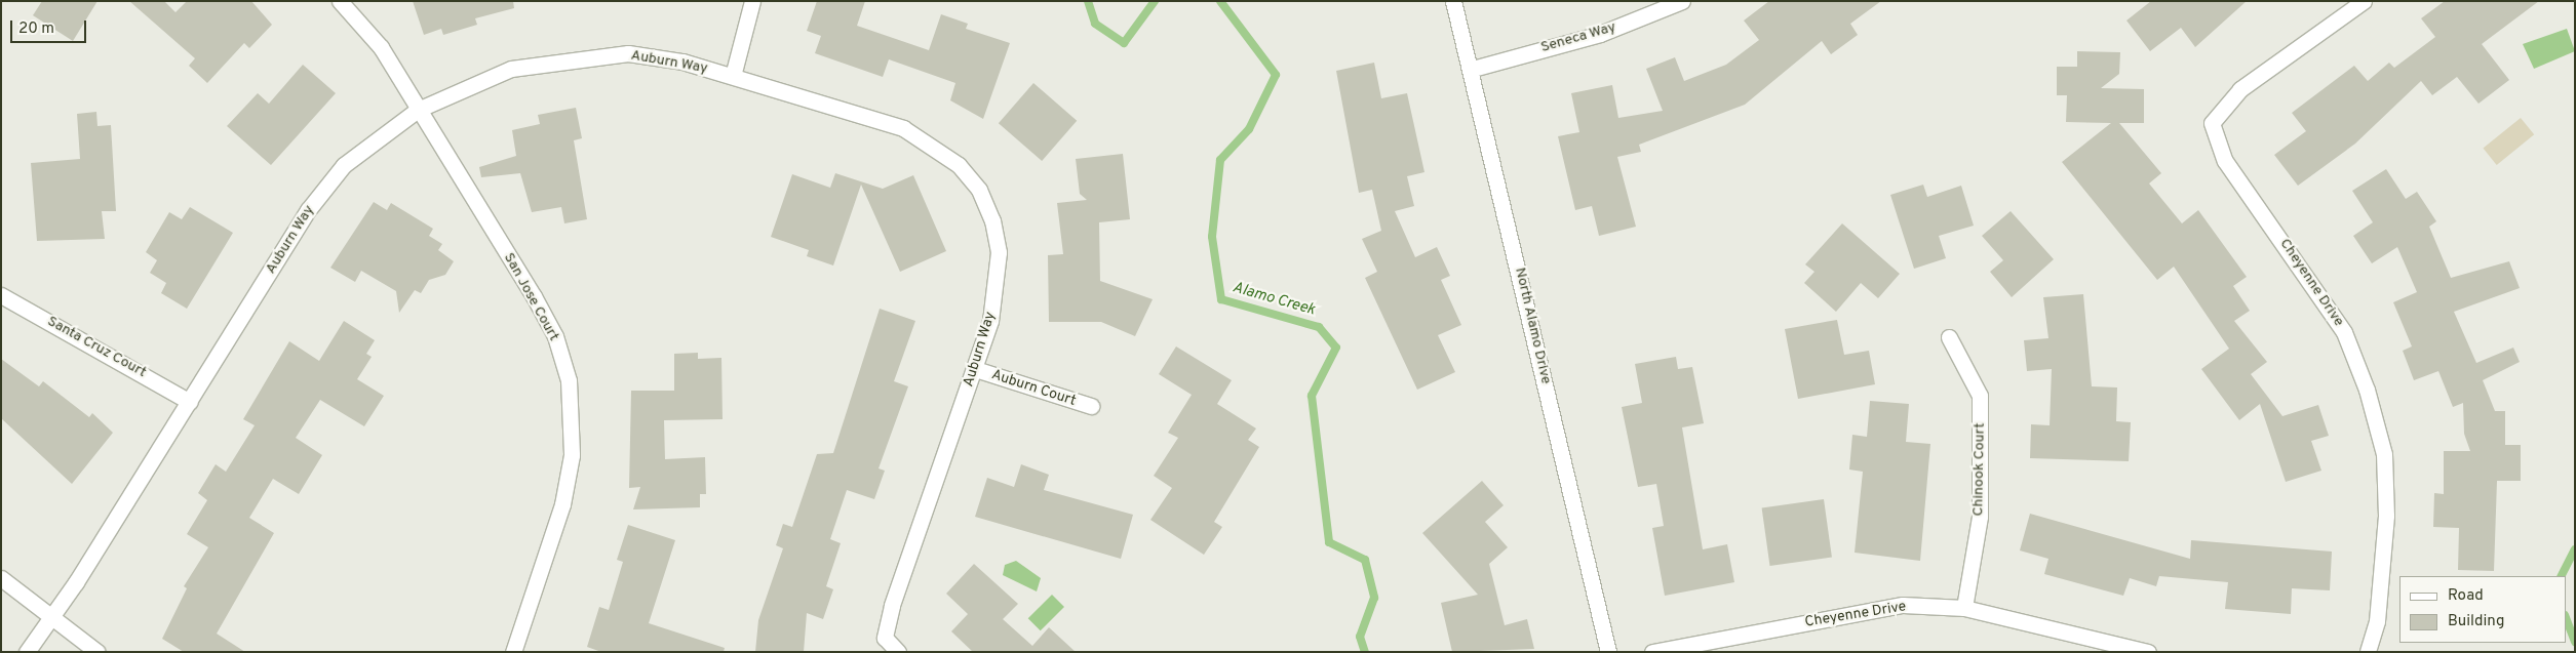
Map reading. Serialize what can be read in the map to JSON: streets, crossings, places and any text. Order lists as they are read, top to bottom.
{
  "streets": {
    "street": [
      "Seneca Way",
      "Auburn Way",
      "Cheyenne Drive",
      "San Jose Court",
      "North Alamo Drive",
      "Santa Cruz Court",
      "Auburn Court",
      "Chinook Court"
    ]
  },
  "crossings": [
    ["Seneca Way", "North Alamo Drive"],
    ["Auburn Way", "San Jose Court"],
    ["Auburn Way", "Santa Cruz Court"],
    ["Auburn Way", "Auburn Court"],
    ["Cheyenne Drive", "Chinook Court"]
  ],
  "water": ["Alamo Creek"],
  "legend": ["Road", "Building"],
  "scale_bar": "20 m"
}
